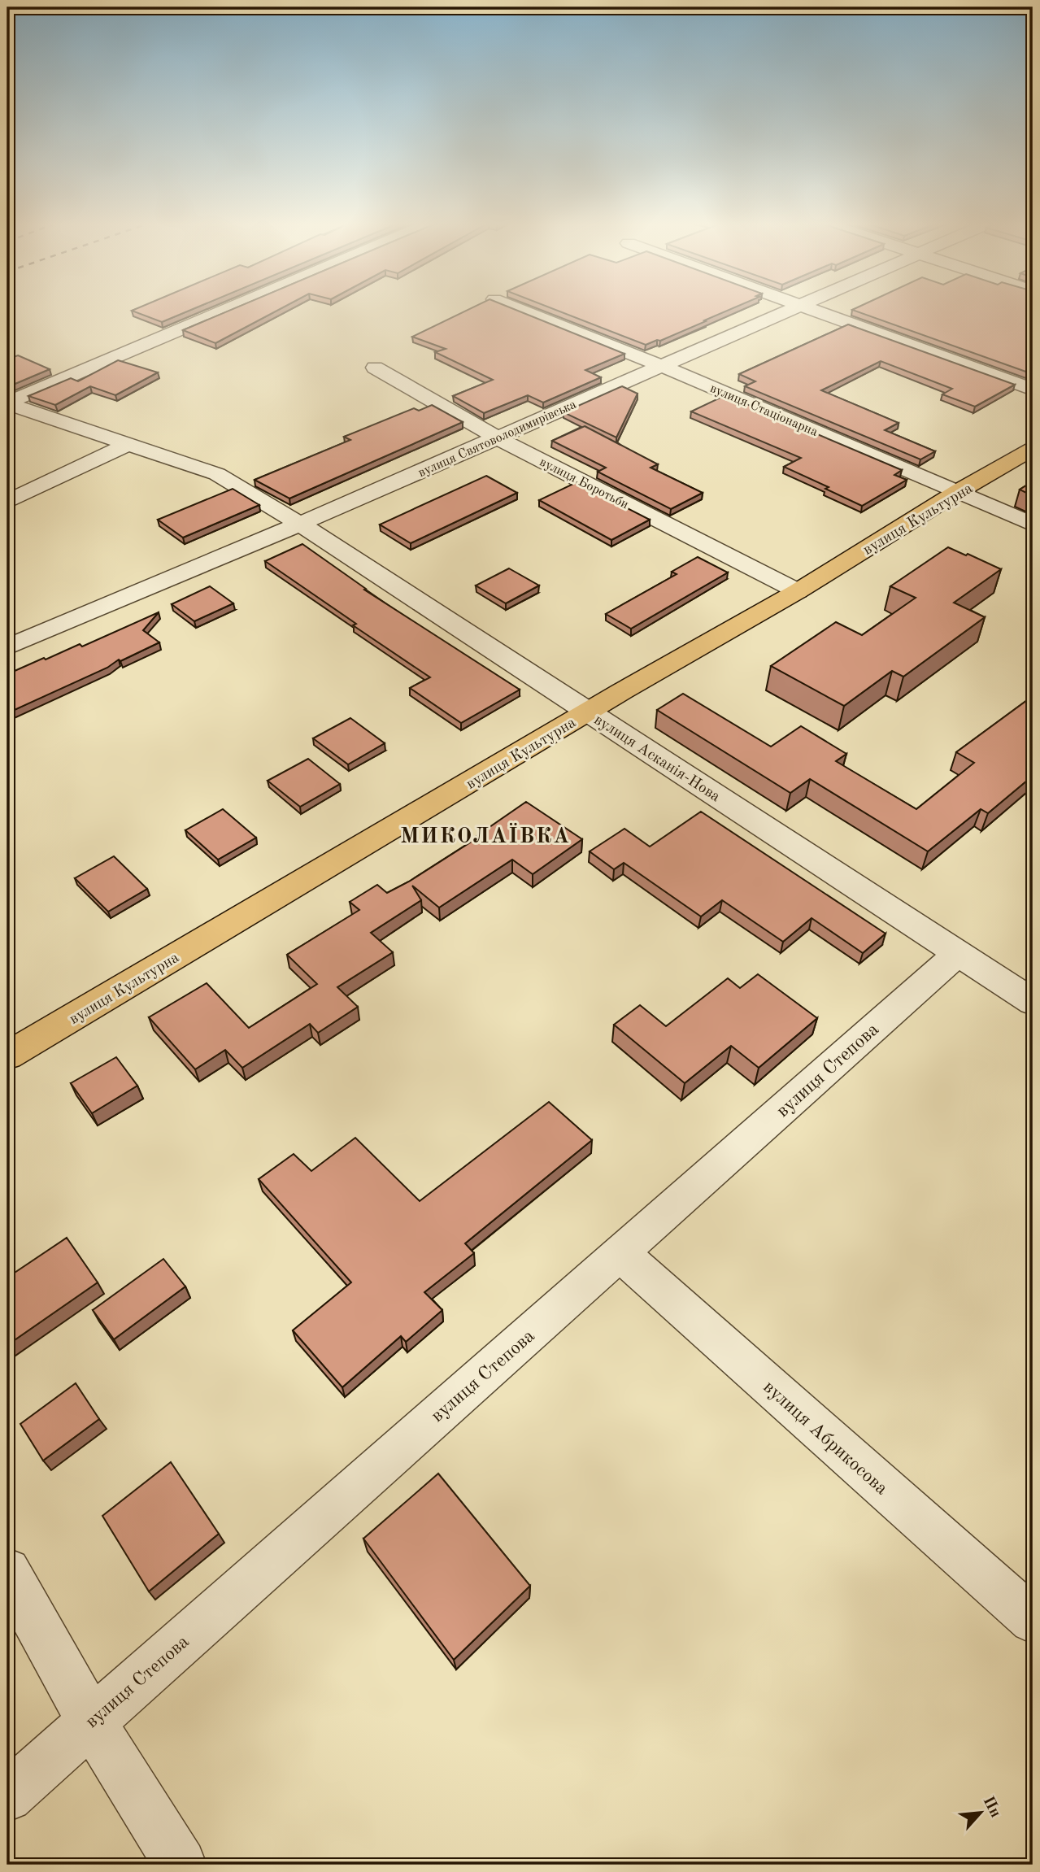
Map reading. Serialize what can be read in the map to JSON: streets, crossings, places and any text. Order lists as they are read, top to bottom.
{
  "streets": {
    "main road": ["вулиця Культурна"],
    "street": [
      "вулиця Стаціонарна",
      "вулиця Святоволодимирівська",
      "вулиця Боротьби",
      "вулиця Асканія-Нова",
      "вулиця Степова",
      "вулиця Абрикосова"
    ]
  },
  "crossings": [
    ["вулиця Стаціонарна", "вулиця Святоволодимирівська"],
    ["вулиця Стаціонарна", "вулиця Культурна"],
    ["вулиця Святоволодимирівська", "вулиця Боротьби"],
    ["вулиця Святоволодимирівська", "вулиця Асканія-Нова"],
    ["вулиця Боротьби", "вулиця Культурна"],
    ["вулиця Культурна", "вулиця Асканія-Нова"],
    ["вулиця Асканія-Нова", "вулиця Степова"],
    ["вулиця Степова", "вулиця Абрикосова"]
  ],
  "districts": ["МИКОЛАЇВКА"],
  "north": "top right"
}
